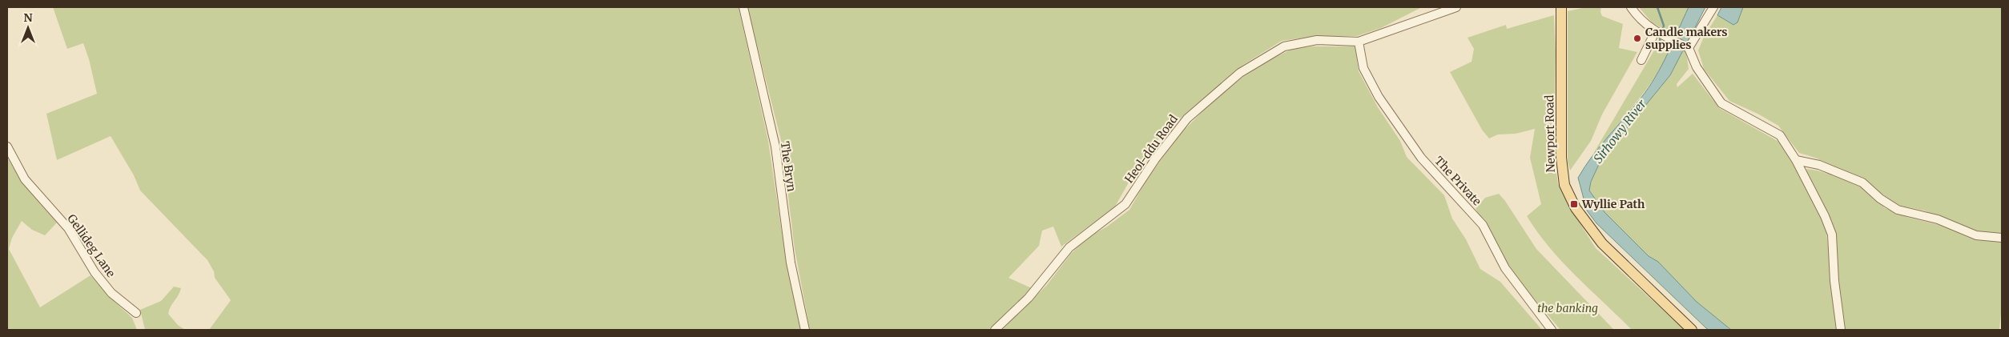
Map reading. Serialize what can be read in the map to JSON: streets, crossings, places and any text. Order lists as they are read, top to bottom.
{
  "streets": {
    "main road": ["Newport Road"],
    "street": [
      "Heol-ddu Road",
      "The Bryn",
      "The Private",
      "Gellideg Lane"
    ]
  },
  "crossings": [
    ["Heol-ddu Road", "The Private"]
  ],
  "water": ["Sirhowy River"],
  "parks": ["the banking"],
  "places": {
    "other": ["Candle makers supplies"],
    "transit": ["Wyllie Path"]
  },
  "north": "top"
}
